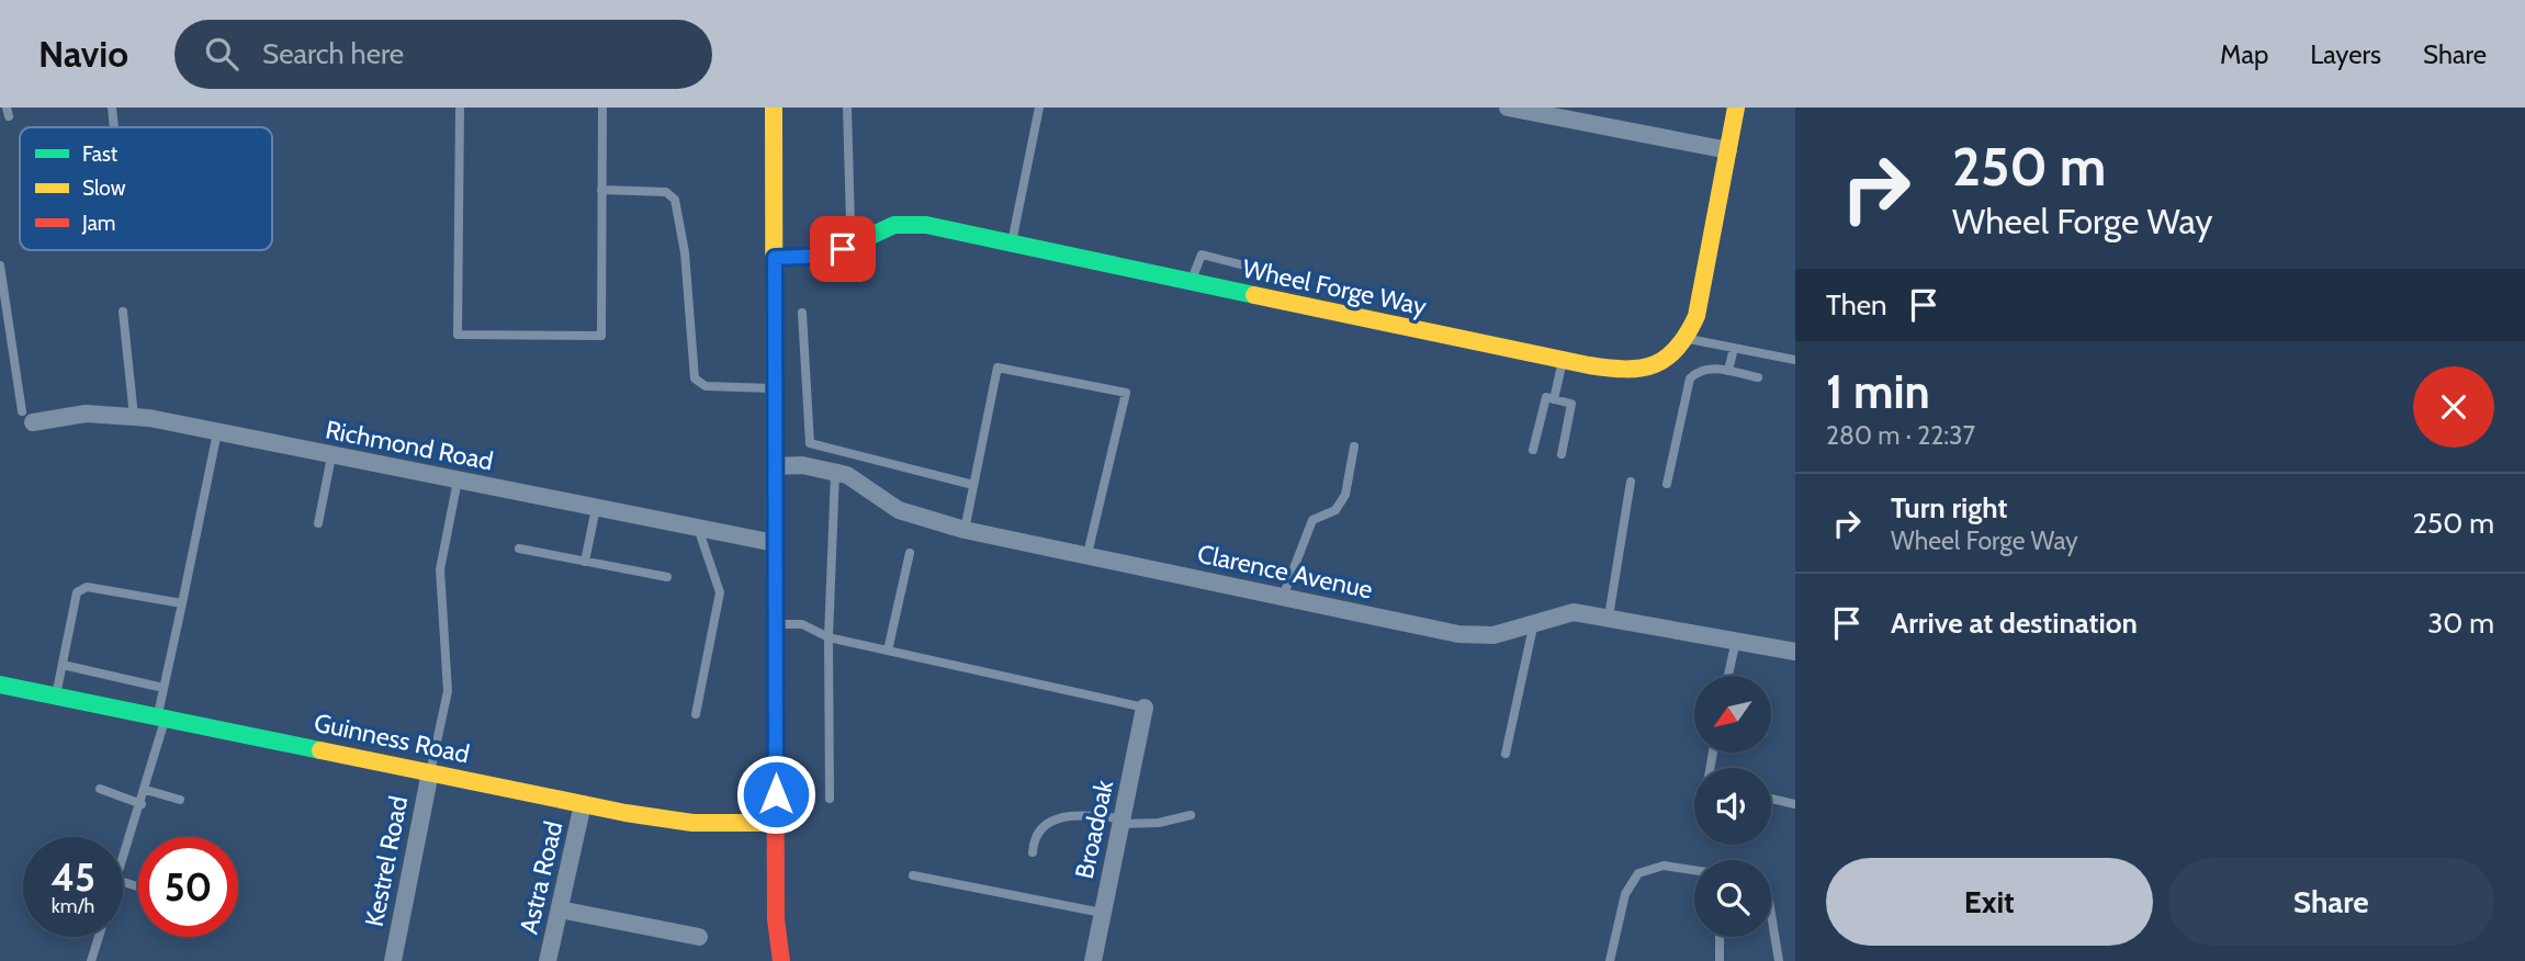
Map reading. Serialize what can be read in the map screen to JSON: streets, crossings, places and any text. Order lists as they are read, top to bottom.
{
  "streets": {
    "street": [
      "Wheel Forge Way",
      "Richmond Road",
      "Clarence Avenue",
      "Guinness Road",
      "Broadoak",
      "Kestrel Road",
      "Astra Road"
    ]
  },
  "crossings": [
    ["Guinness Road", "Kestrel Road"],
    ["Guinness Road", "Astra Road"]
  ],
  "legend": ["Fast", "Slow", "Jam"],
  "north": "bottom left",
  "page": {
    "header": "Navio",
    "search": "Search here",
    "nav": ["Map", "Layers", "Share"],
    "turn": ["250 m", "Wheel Forge Way"],
    "then": "Then",
    "heading": ["1 min", "280 m · 22:37"],
    "list": [
      {
        "name": "Turn right",
        "note": "Wheel Forge Way",
        "value": "250 m"
      },
      {
        "name": "Arrive at destination",
        "value": "30 m"
      }
    ],
    "speed": "45 km/h",
    "limit": "50",
    "buttons": ["Exit", "Share"]
  }
}
